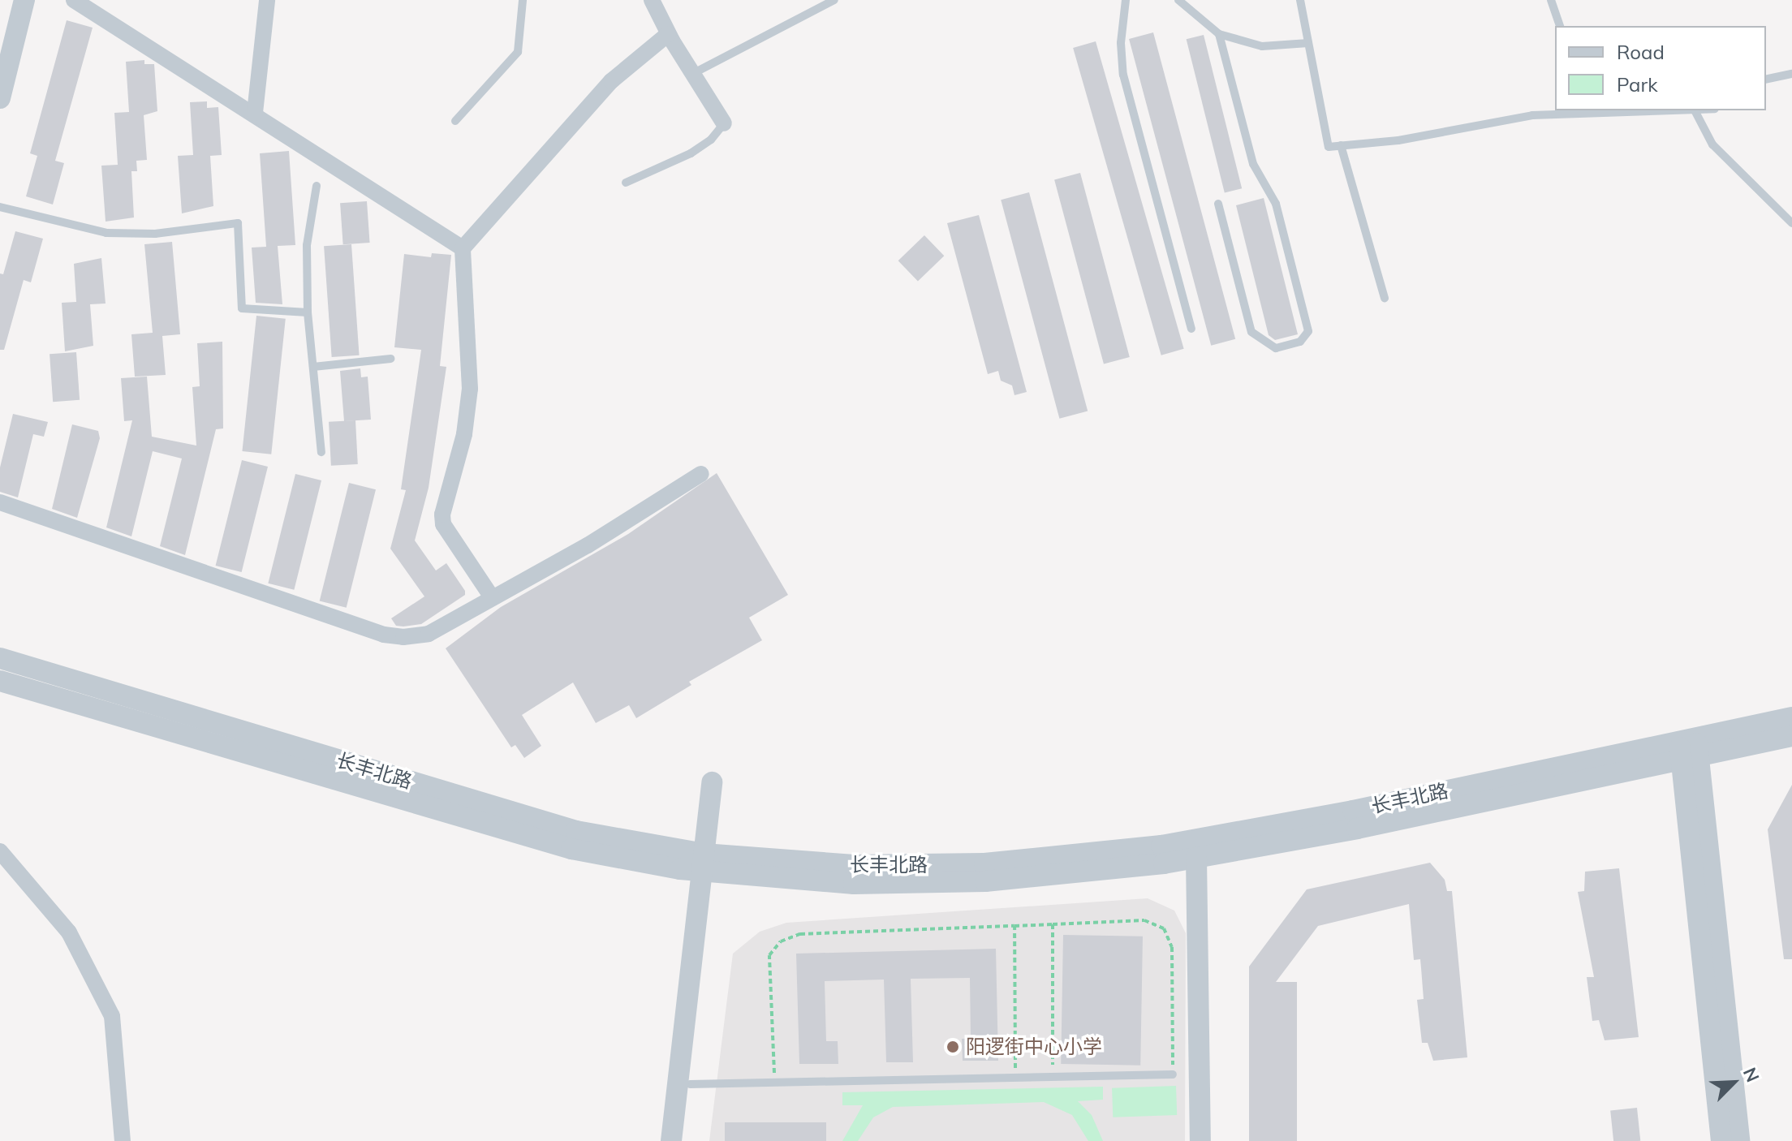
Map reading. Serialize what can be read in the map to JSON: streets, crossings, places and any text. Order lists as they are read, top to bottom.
{
  "streets": {
    "street": ["长丰北路"]
  },
  "places": ["阳逻街中心小学"],
  "legend": ["Road", "Park"],
  "north": "top right"
}
